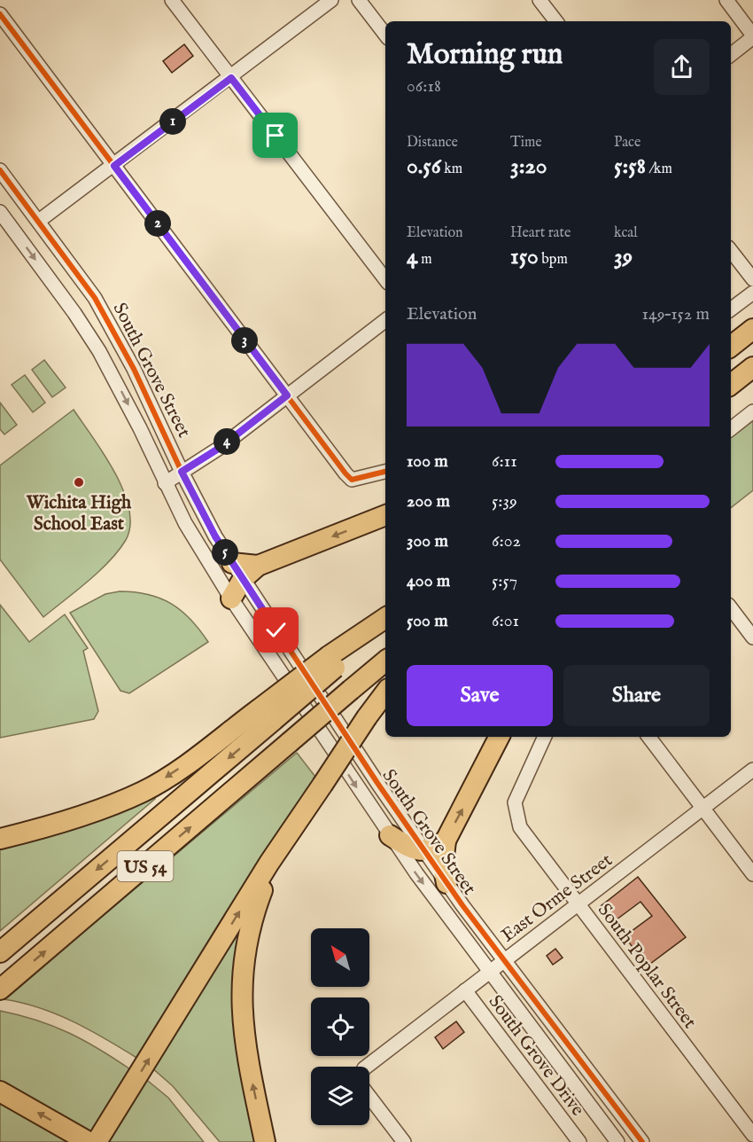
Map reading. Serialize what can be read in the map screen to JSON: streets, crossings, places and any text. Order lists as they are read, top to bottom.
{
  "streets": {
    "highway": ["US 54"],
    "street": [
      "South Grove Street",
      "East Orme Street",
      "South Poplar Street",
      "South Grove Drive"
    ]
  },
  "crossings": [
    ["South Grove Street", "East Orme Street"],
    ["East Orme Street", "South Poplar Street"],
    ["East Orme Street", "South Grove Drive"]
  ],
  "places": ["Wichita High School East"],
  "north": "top left",
  "page": {
    "heading": ["Morning run", "06:18"],
    "pins": [
      "1",
      "2",
      "3",
      "4",
      "5"
    ],
    "stats": [
      ["Distance", "0.56 km"],
      ["Time", "3:20"],
      ["Pace", "5:58 /km"],
      ["Elevation", "4 m"],
      ["Heart rate", "150 bpm"],
      ["kcal", "39"]
    ],
    "chart": ["Elevation", "149–152 m"],
    "list": [
      {
        "name": "100 m",
        "note": "6:11"
      },
      {
        "name": "200 m",
        "note": "5:39"
      },
      {
        "name": "300 m",
        "note": "6:02"
      },
      {
        "name": "400 m",
        "note": "5:57"
      },
      {
        "name": "500 m",
        "note": "6:01"
      }
    ],
    "buttons": ["Save", "Share"]
  }
}
